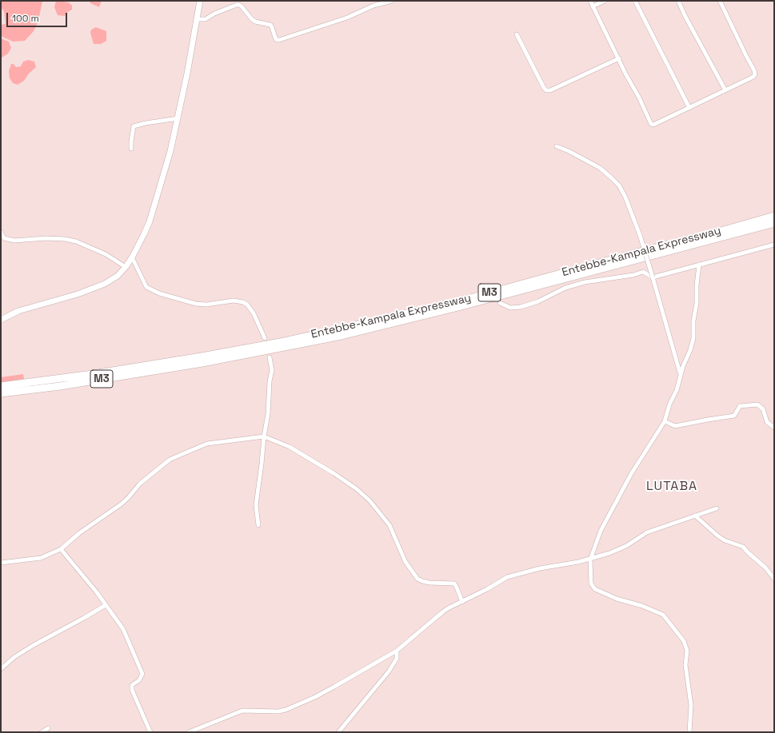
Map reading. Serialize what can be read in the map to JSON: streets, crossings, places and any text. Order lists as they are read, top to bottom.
{
  "streets": {
    "highway": ["Entebbe-Kampala Expressway", "M3"]
  },
  "districts": ["LUTABA"],
  "scale_bar": "100 m"
}
